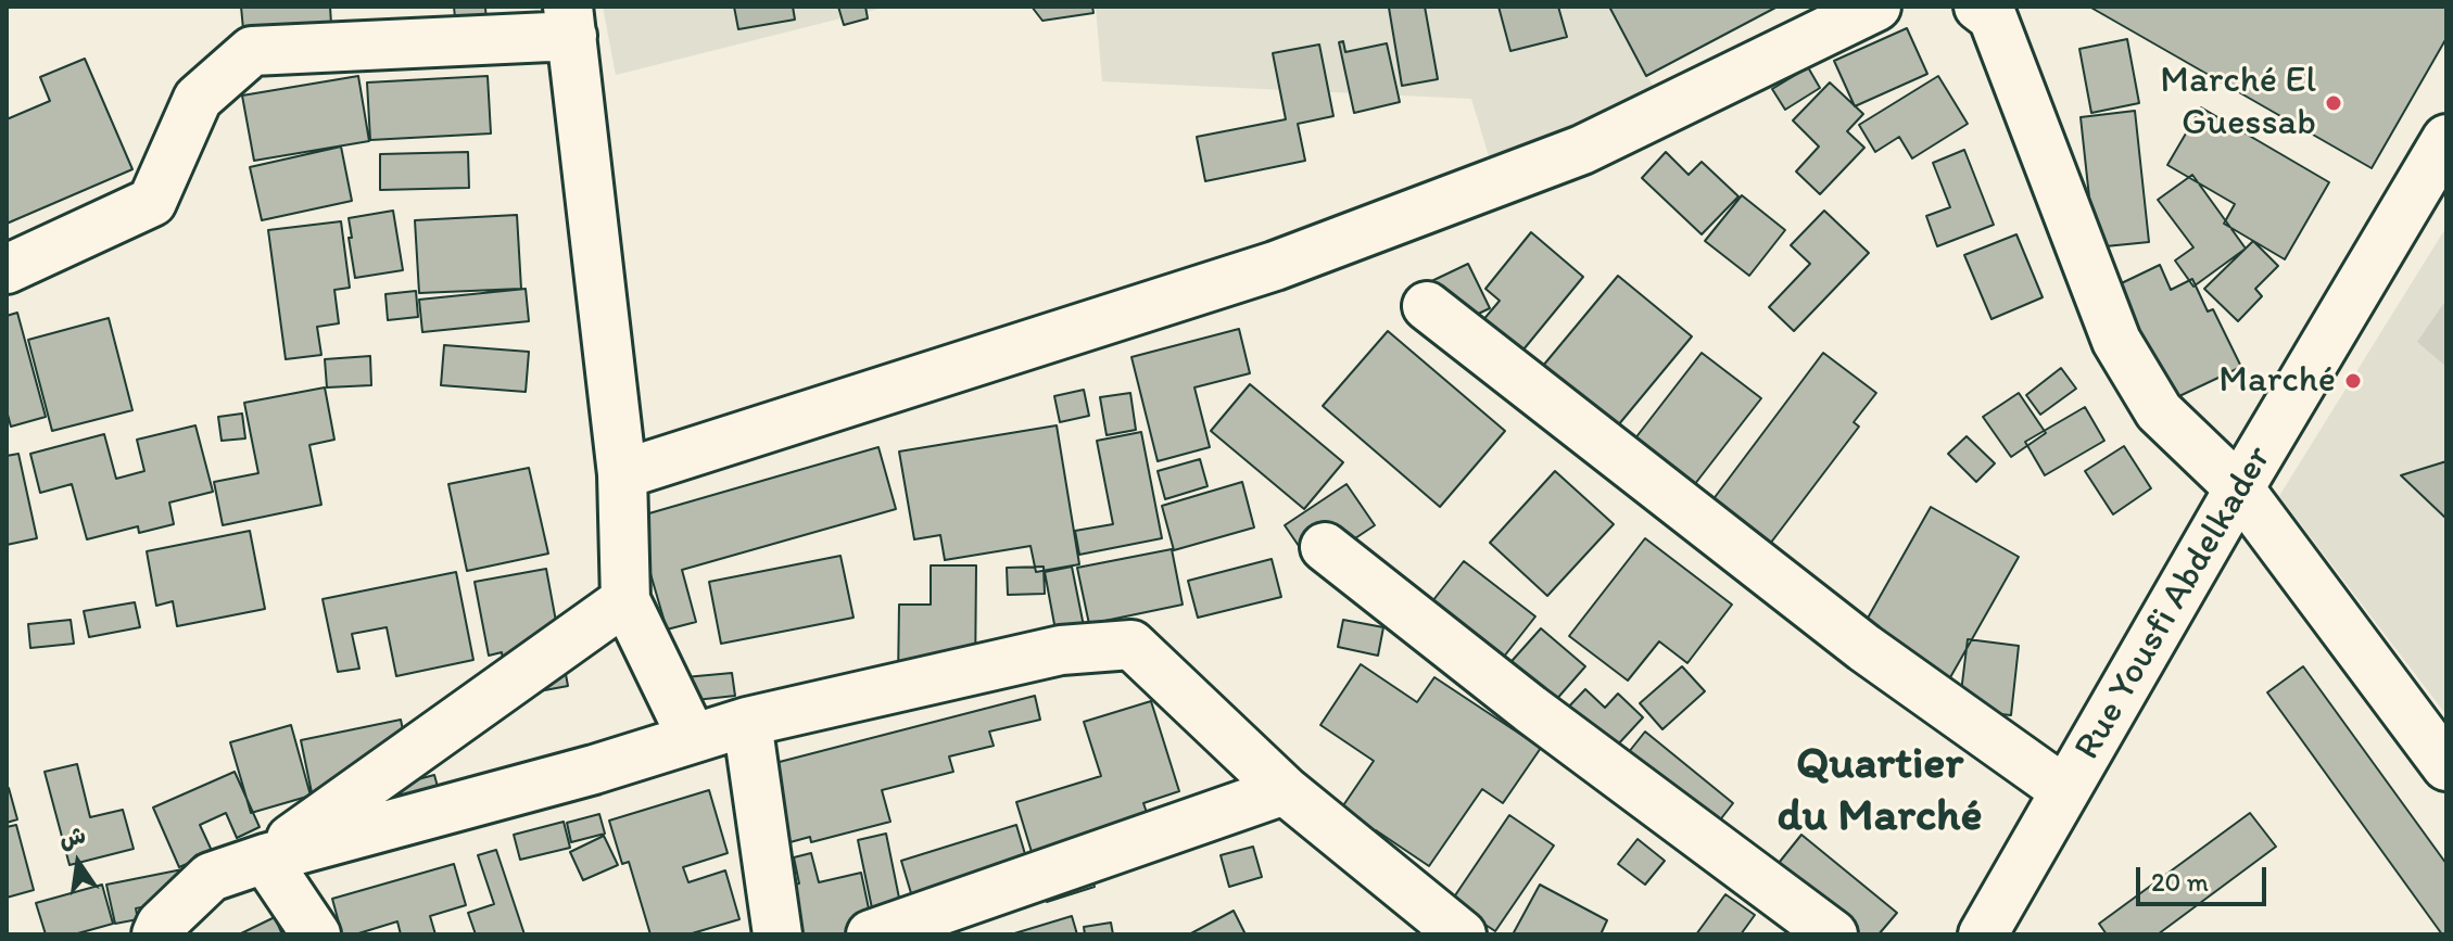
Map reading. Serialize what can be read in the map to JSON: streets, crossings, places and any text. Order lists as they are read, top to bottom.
{
  "streets": {
    "street": ["Rue Yousfi Abdelkader"]
  },
  "districts": ["Quartier du Marché"],
  "places": ["Marché El Guessab", "Marché"],
  "scale_bar": "20 m",
  "north": "top"
}
